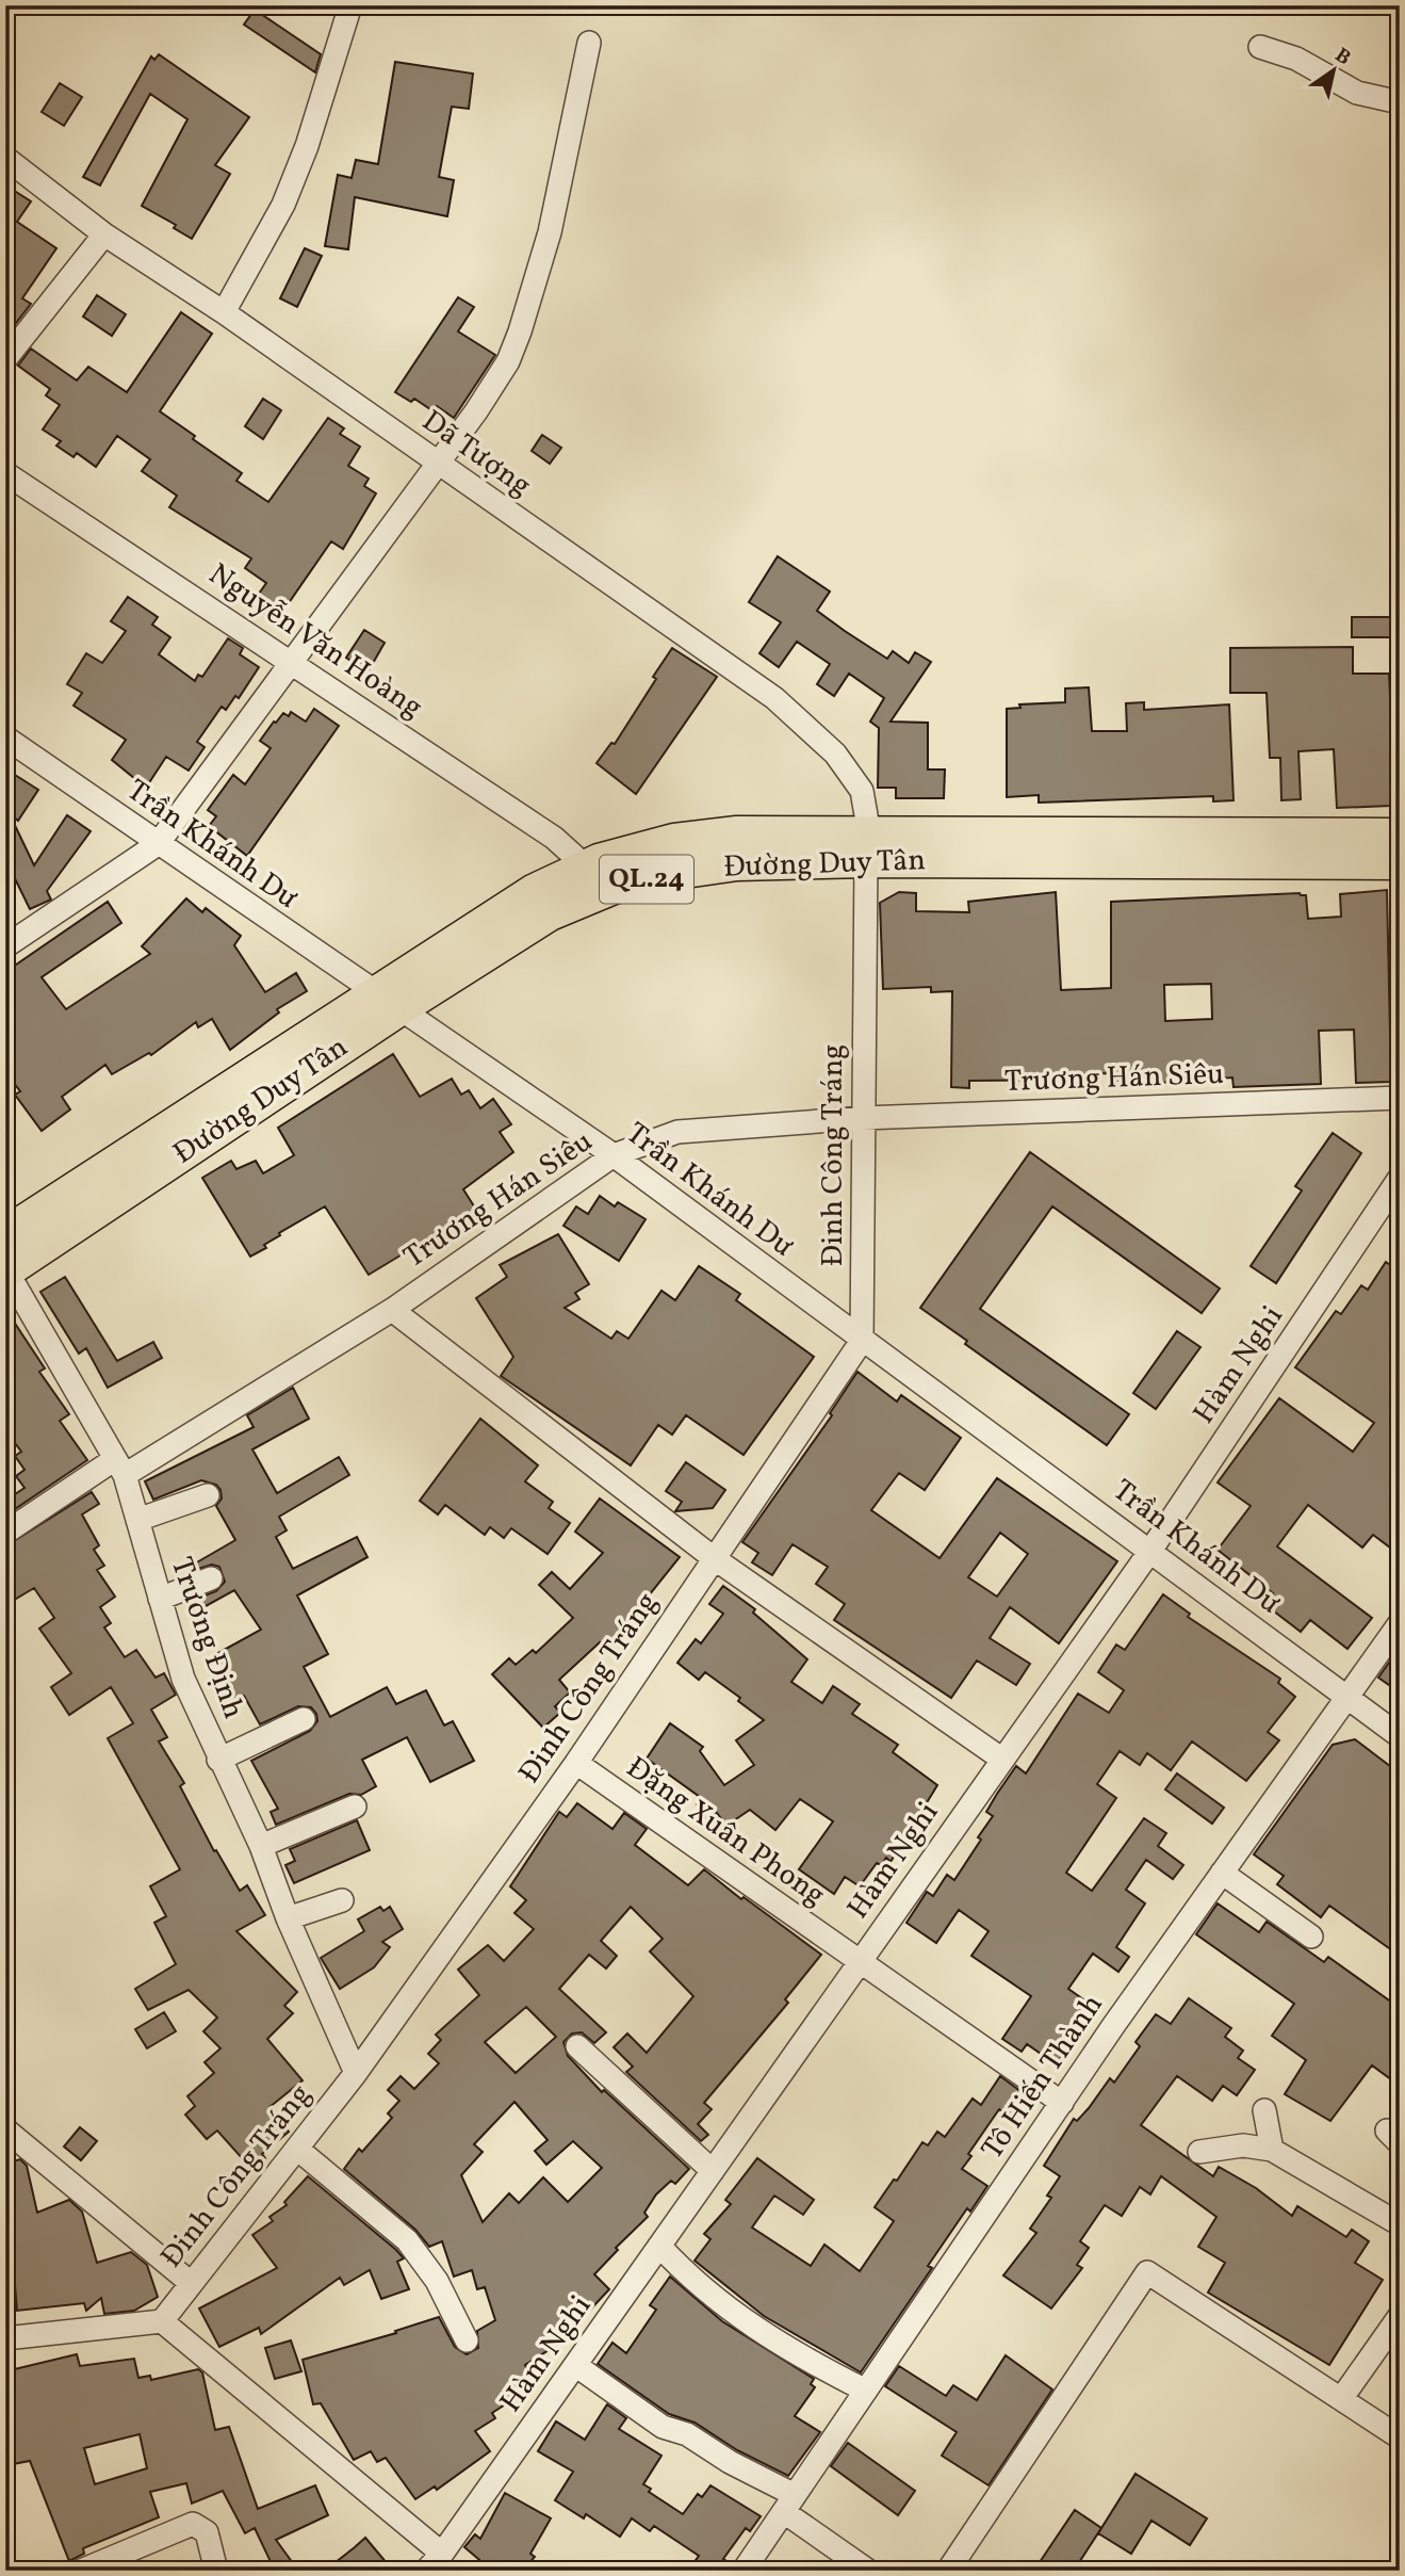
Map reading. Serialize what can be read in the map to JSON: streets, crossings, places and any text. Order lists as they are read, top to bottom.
{
  "streets": {
    "main road": ["Đường Duy Tân", "QL.24"],
    "street": [
      "Dã Tượng",
      "Nguyễn Văn Hoàng",
      "Trần Khánh Dư",
      "Trương Hán Siêu",
      "Đinh Công Tráng",
      "Hàm Nghi",
      "Trương Định",
      "Đặng Xuân Phong",
      "Tô Hiến Thành"
    ]
  },
  "crossings": [
    ["Dã Tượng", "Đường Duy Tân"],
    ["Dã Tượng", "Đinh Công Tráng"],
    ["Nguyễn Văn Hoàng", "Đường Duy Tân"],
    ["Trần Khánh Dư", "Đường Duy Tân"],
    ["Trần Khánh Dư", "Trương Hán Siêu"],
    ["Trần Khánh Dư", "Đinh Công Tráng"],
    ["Trần Khánh Dư", "Hàm Nghi"],
    ["Trần Khánh Dư", "Tô Hiến Thành"],
    ["Đường Duy Tân", "Đinh Công Tráng"],
    ["Đường Duy Tân", "Trương Định"],
    ["Trương Hán Siêu", "Đinh Công Tráng"],
    ["Trương Hán Siêu", "Trương Định"],
    ["Đinh Công Tráng", "Trương Định"],
    ["Đinh Công Tráng", "Đặng Xuân Phong"],
    ["Hàm Nghi", "Đặng Xuân Phong"],
    ["Đặng Xuân Phong", "Tô Hiến Thành"]
  ],
  "north": "top right"
}
